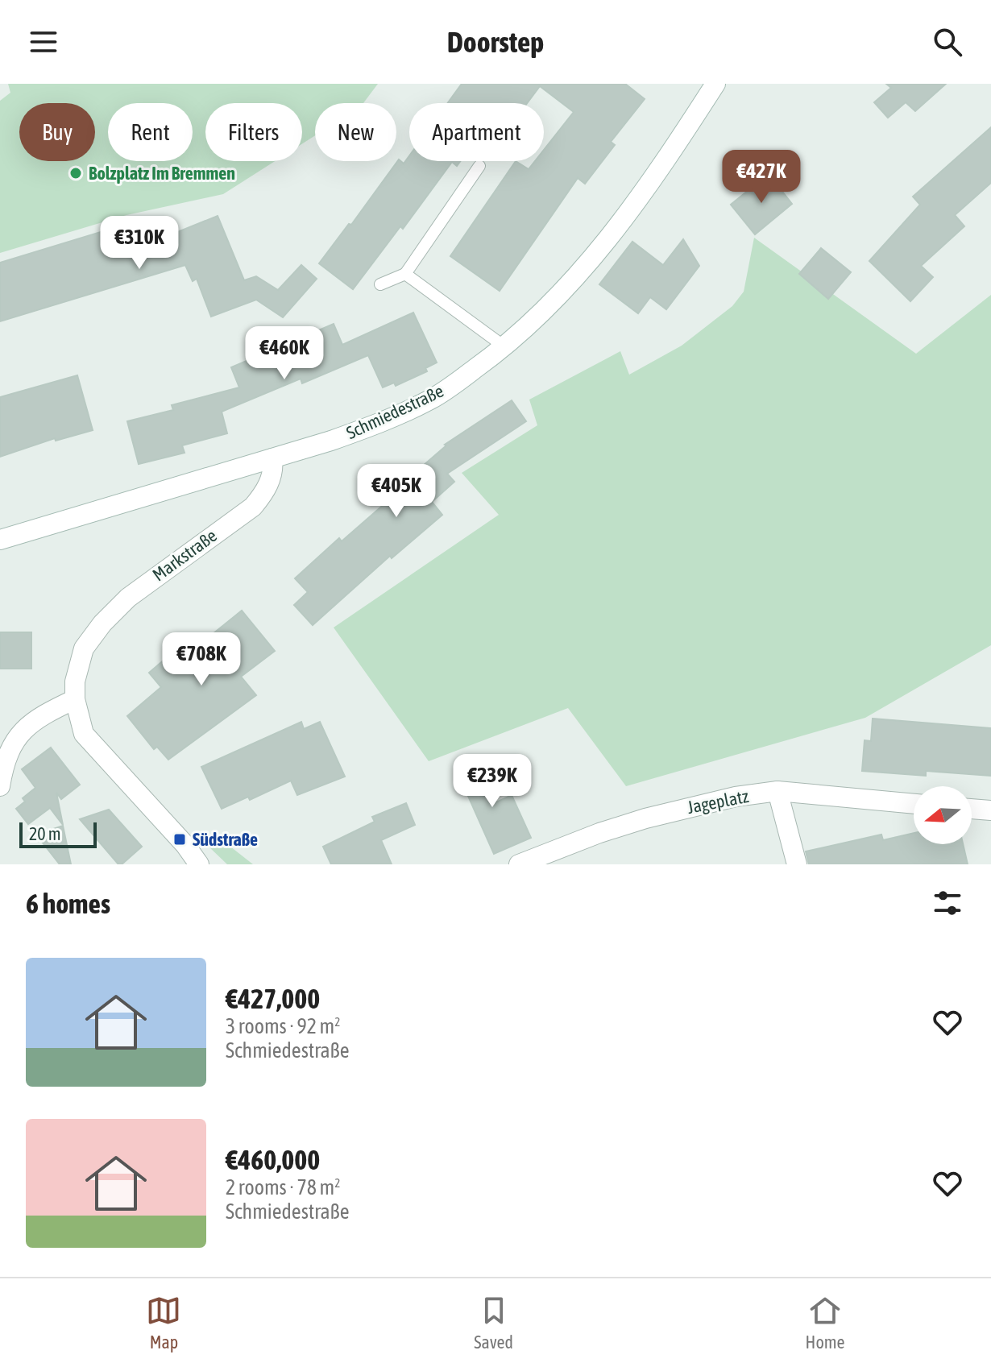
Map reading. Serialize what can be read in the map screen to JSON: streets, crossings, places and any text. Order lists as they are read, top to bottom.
{
  "streets": {
    "street": ["Schmiedestraße", "Markstraße", "Jageplatz"]
  },
  "crossings": [
    ["Schmiedestraße", "Markstraße"]
  ],
  "places": {
    "other": ["Bolzplatz Im Bremmen"],
    "transit": ["Südstraße"]
  },
  "scale_bar": "20 m",
  "north": "left",
  "page": {
    "header": "Doorstep",
    "chip": [
      "Buy",
      "Rent",
      "Filters",
      "New",
      "Apartment"
    ],
    "price": [
      "€427K",
      "€310K",
      "€460K",
      "€405K",
      "€708K",
      "€239K"
    ],
    "scale": "20 m",
    "heading": "6 homes",
    "list": [
      {
        "name": "€427,000",
        "note": "3 rooms · 92 m² · Schmiedestraße"
      },
      {
        "name": "€460,000",
        "note": "2 rooms · 78 m² · Schmiedestraße"
      }
    ],
    "tabs": ["Map", "Saved", "Home"]
  }
}
